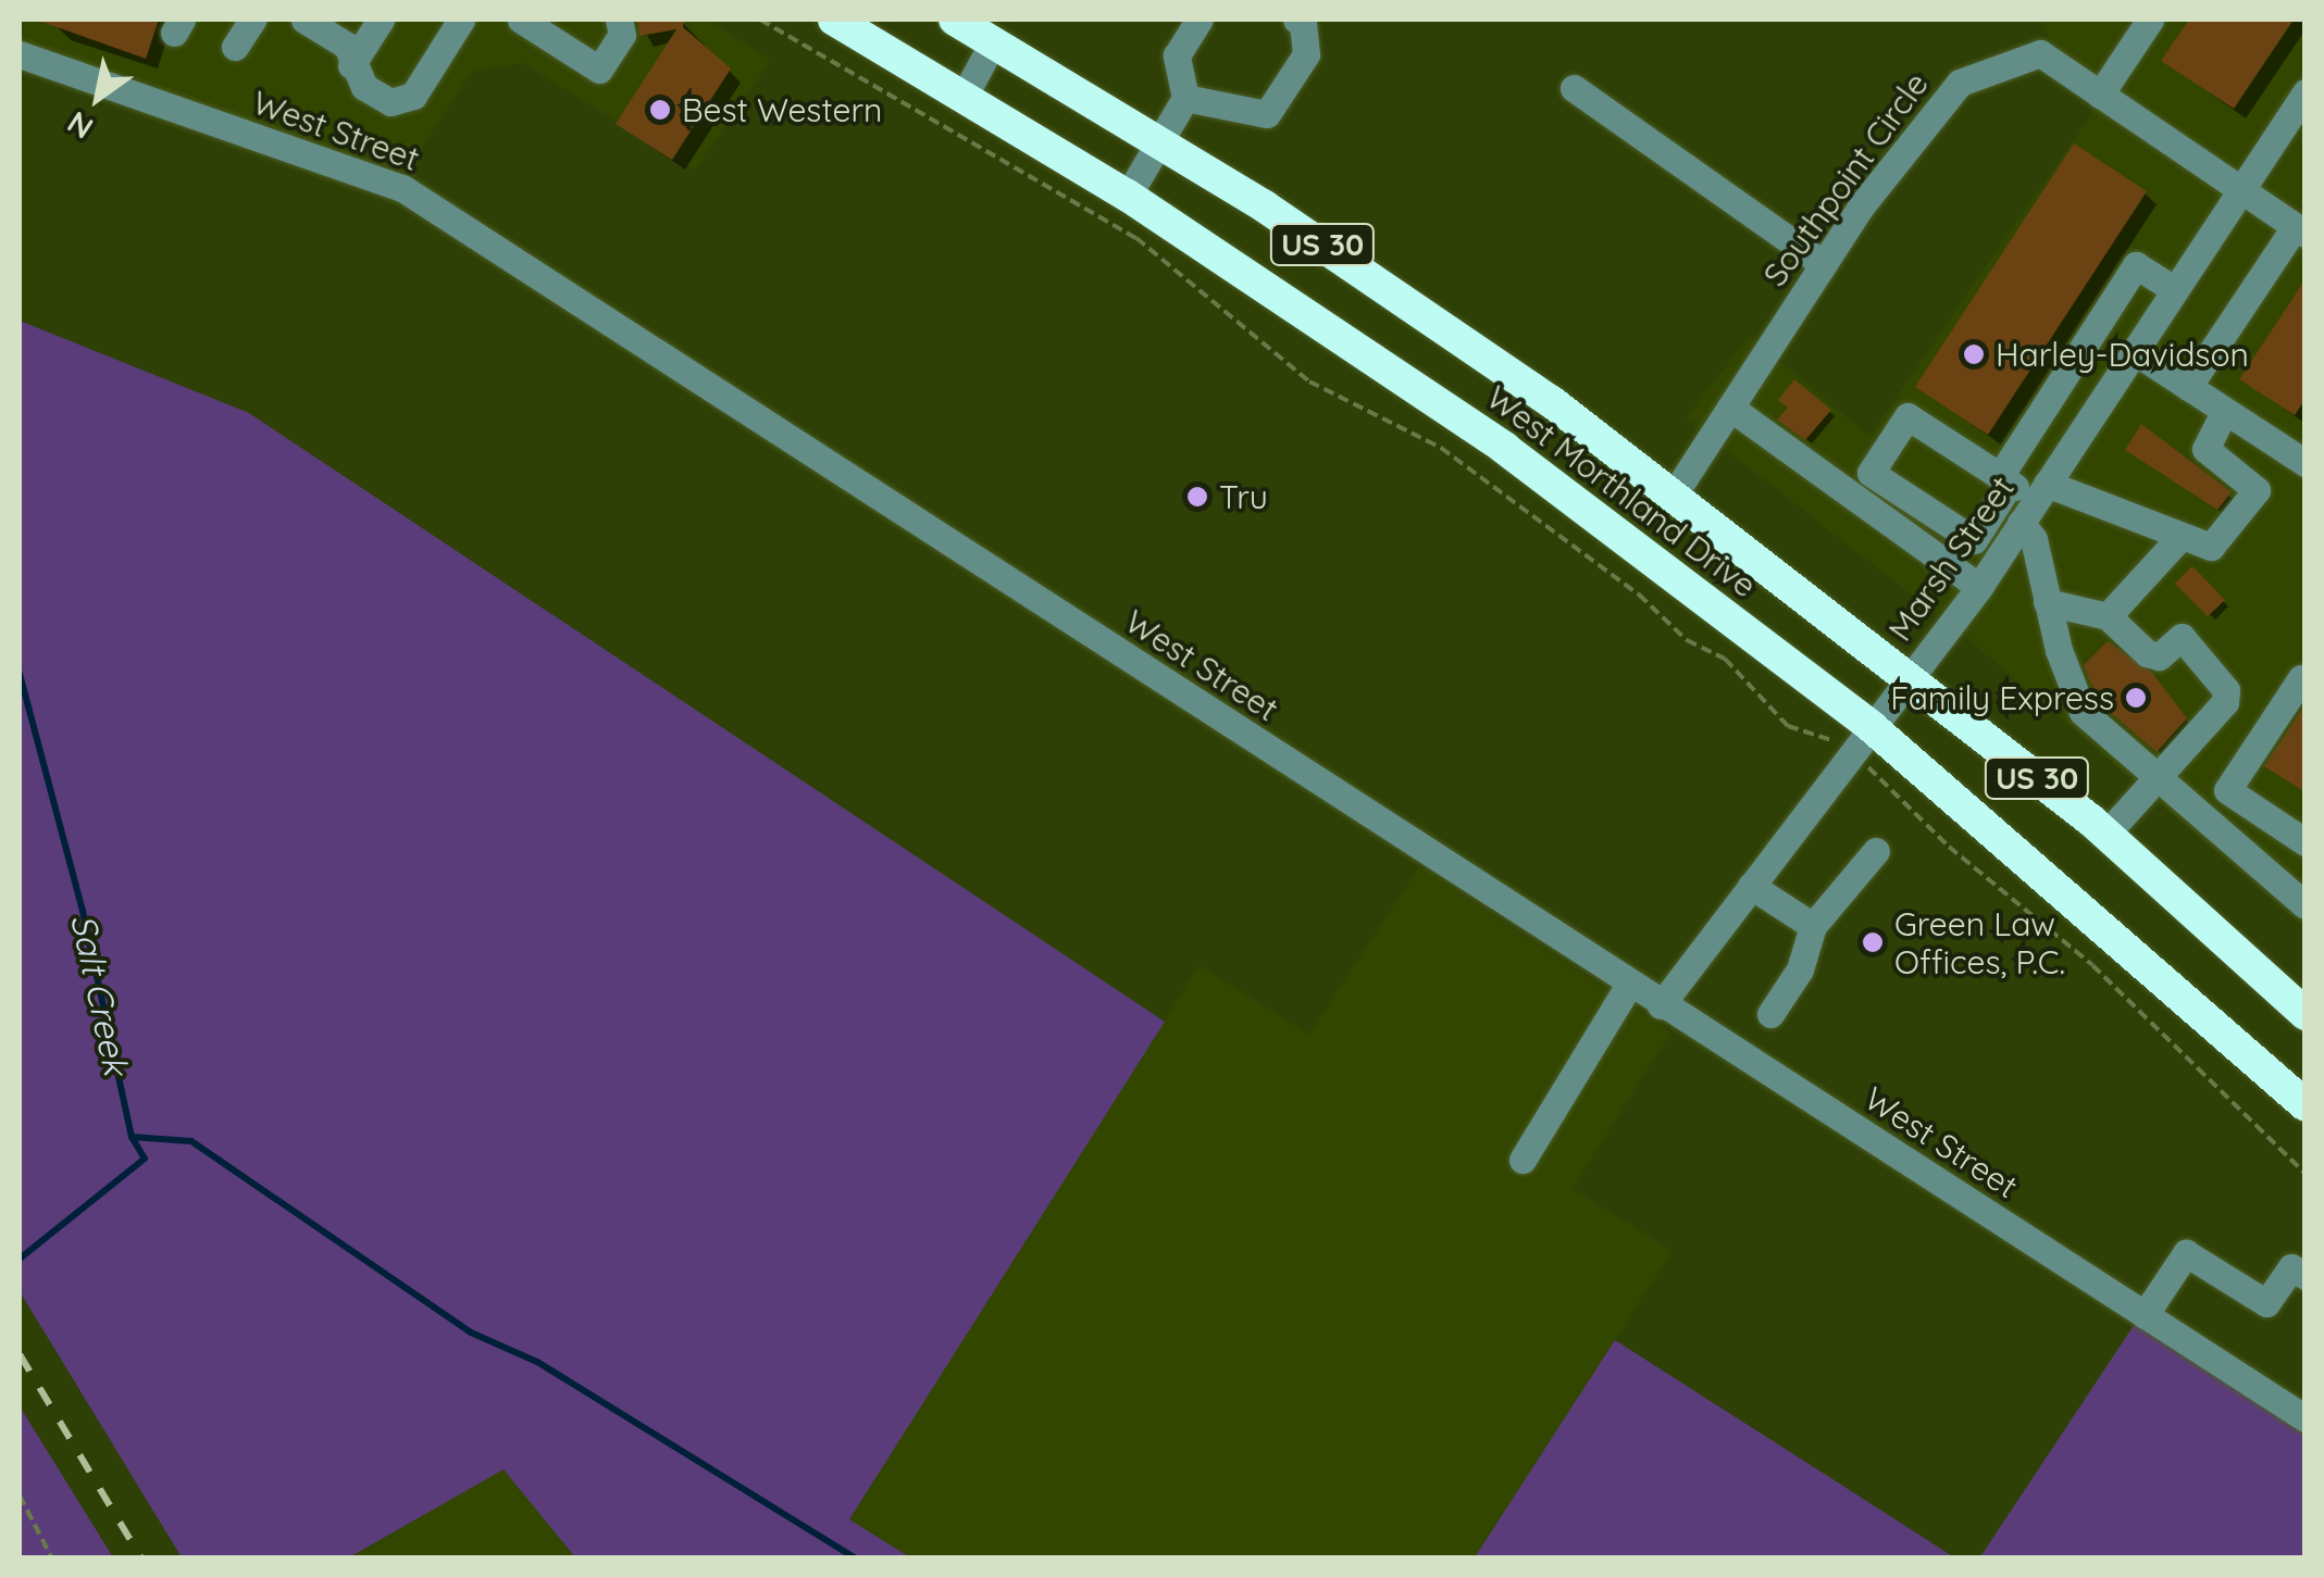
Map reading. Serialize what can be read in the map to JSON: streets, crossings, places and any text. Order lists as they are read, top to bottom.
{
  "streets": {
    "highway": ["US 30", "West Morthland Drive"],
    "street": ["West Street", "Southpoint Circle", "Marsh Street"]
  },
  "crossings": [
    ["West Street", "Marsh Street"],
    ["Southpoint Circle", "West Morthland Drive"],
    ["Southpoint Circle", "Marsh Street"],
    ["West Morthland Drive", "Marsh Street"]
  ],
  "water": ["Salt Creek"],
  "places": [
    "Best Western",
    "Harley-Davidson",
    "Tru",
    "Family Express",
    "Green Law Offices, P.C."
  ],
  "north": "bottom left"
}
